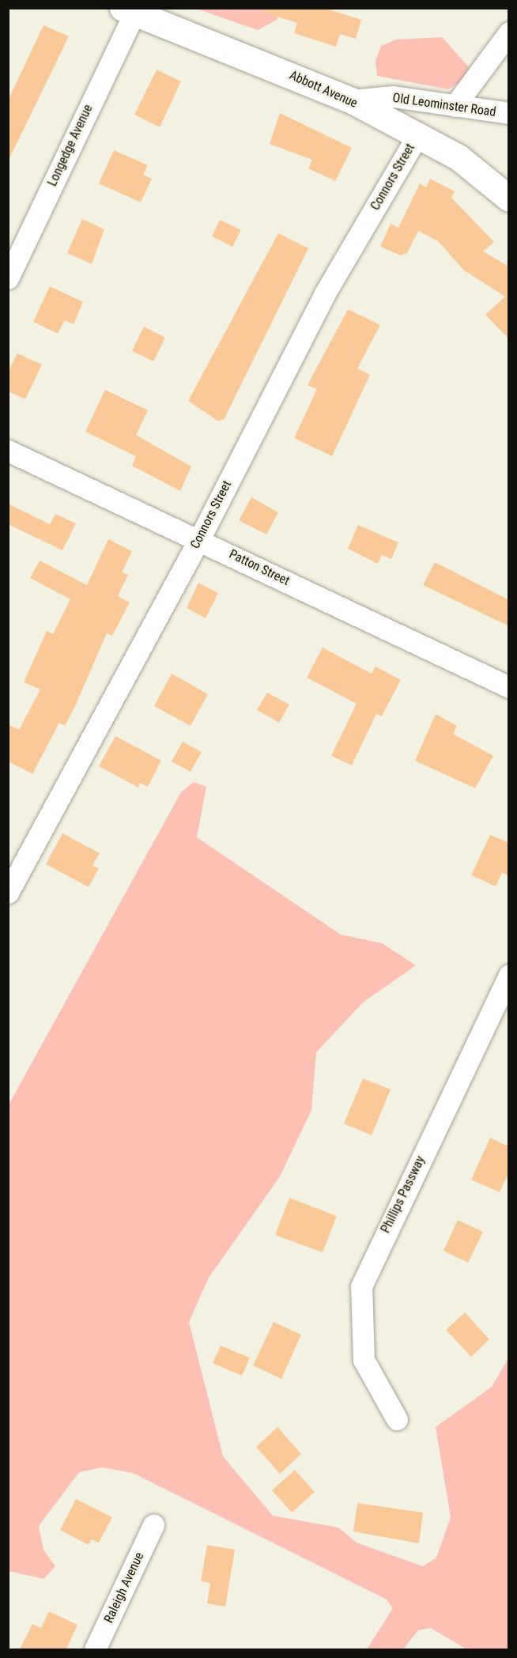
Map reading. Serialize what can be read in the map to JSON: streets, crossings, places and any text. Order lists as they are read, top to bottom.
{
  "streets": {
    "main road": ["Abbott Avenue"],
    "street": [
      "Old Leominster Road",
      "Longedge Avenue",
      "Connors Street",
      "Patton Street",
      "Phillips Passway",
      "Raleigh Avenue"
    ]
  },
  "crossings": [
    ["Abbott Avenue", "Old Leominster Road"],
    ["Abbott Avenue", "Longedge Avenue"],
    ["Abbott Avenue", "Connors Street"],
    ["Connors Street", "Patton Street"]
  ]
}
